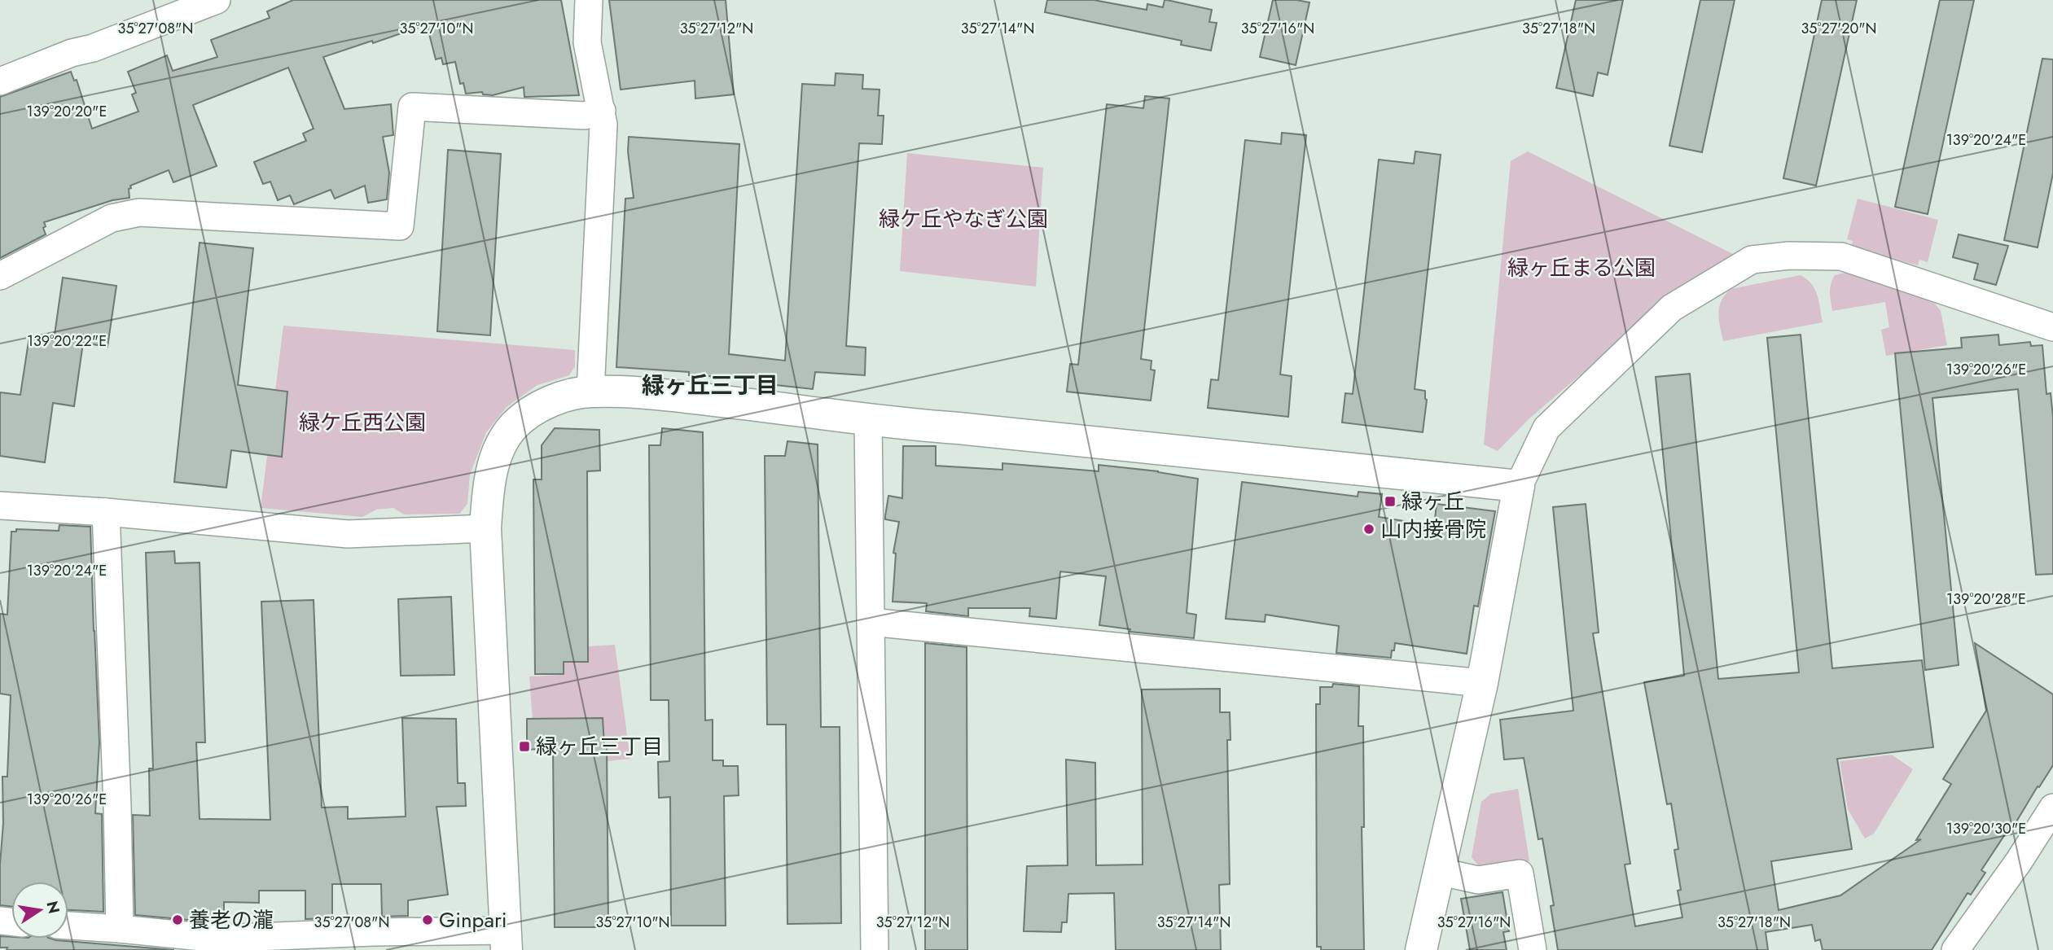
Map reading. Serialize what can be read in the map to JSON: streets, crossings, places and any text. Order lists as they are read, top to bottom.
{
  "districts": ["緑ヶ丘三丁目"],
  "parks": ["緑ケ丘やなぎ公園", "緑ヶ丘まる公園", "緑ケ丘西公園"],
  "places": {
    "transit": ["緑ヶ丘", "緑ヶ丘三丁目"],
    "other": ["山内接骨院", "養老の瀧", "Ginpari"]
  },
  "north": "right",
  "coordinates": [
    "35°27'08\"N",
    "35°27'10\"N",
    "35°27'12\"N",
    "35°27'14\"N",
    "35°27'16\"N",
    "35°27'18\"N",
    "35°27'20\"N",
    "139°20'20\"E",
    "139°20'24\"E",
    "139°20'22\"E",
    "139°20'26\"E",
    "139°20'28\"E",
    "139°20'30\"E"
  ]
}
